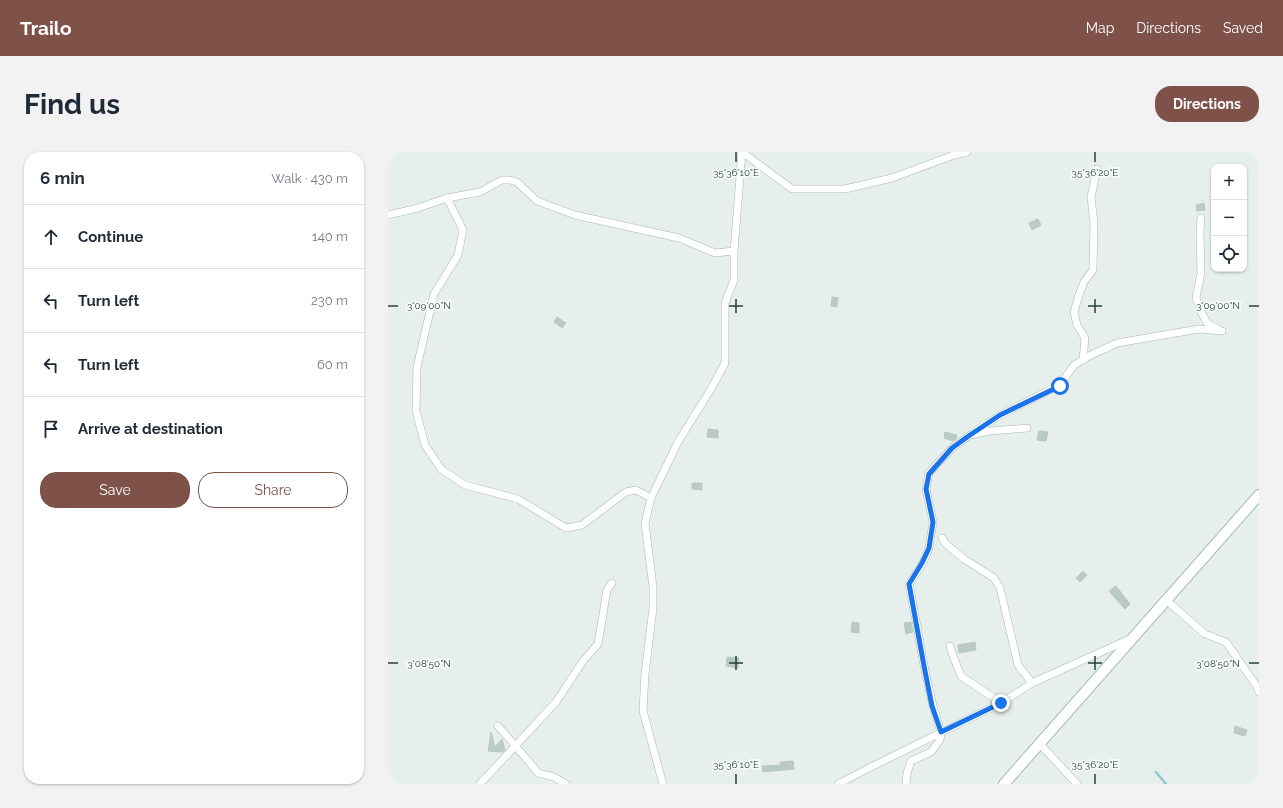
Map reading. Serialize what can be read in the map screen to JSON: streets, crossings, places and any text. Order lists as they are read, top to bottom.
{
  "page": {
    "header": "Trailo",
    "nav": ["Map", "Directions", "Saved"],
    "buttons": [
      "Directions",
      ["Save", "Share"]
    ],
    "title": "Find us",
    "heading": ["6 min", "Walk · 430 m"],
    "map_buttons": ["+", "−"],
    "list": [
      ["Continue", "140 m"],
      ["Turn left", "230 m"],
      ["Turn left", "60 m"],
      "Arrive at destination"
    ]
  },
  "coordinates": [
    "35°36'10\"E",
    "35°36'20\"E",
    "3°09'00\"N",
    "3°08'50\"N"
  ]
}
